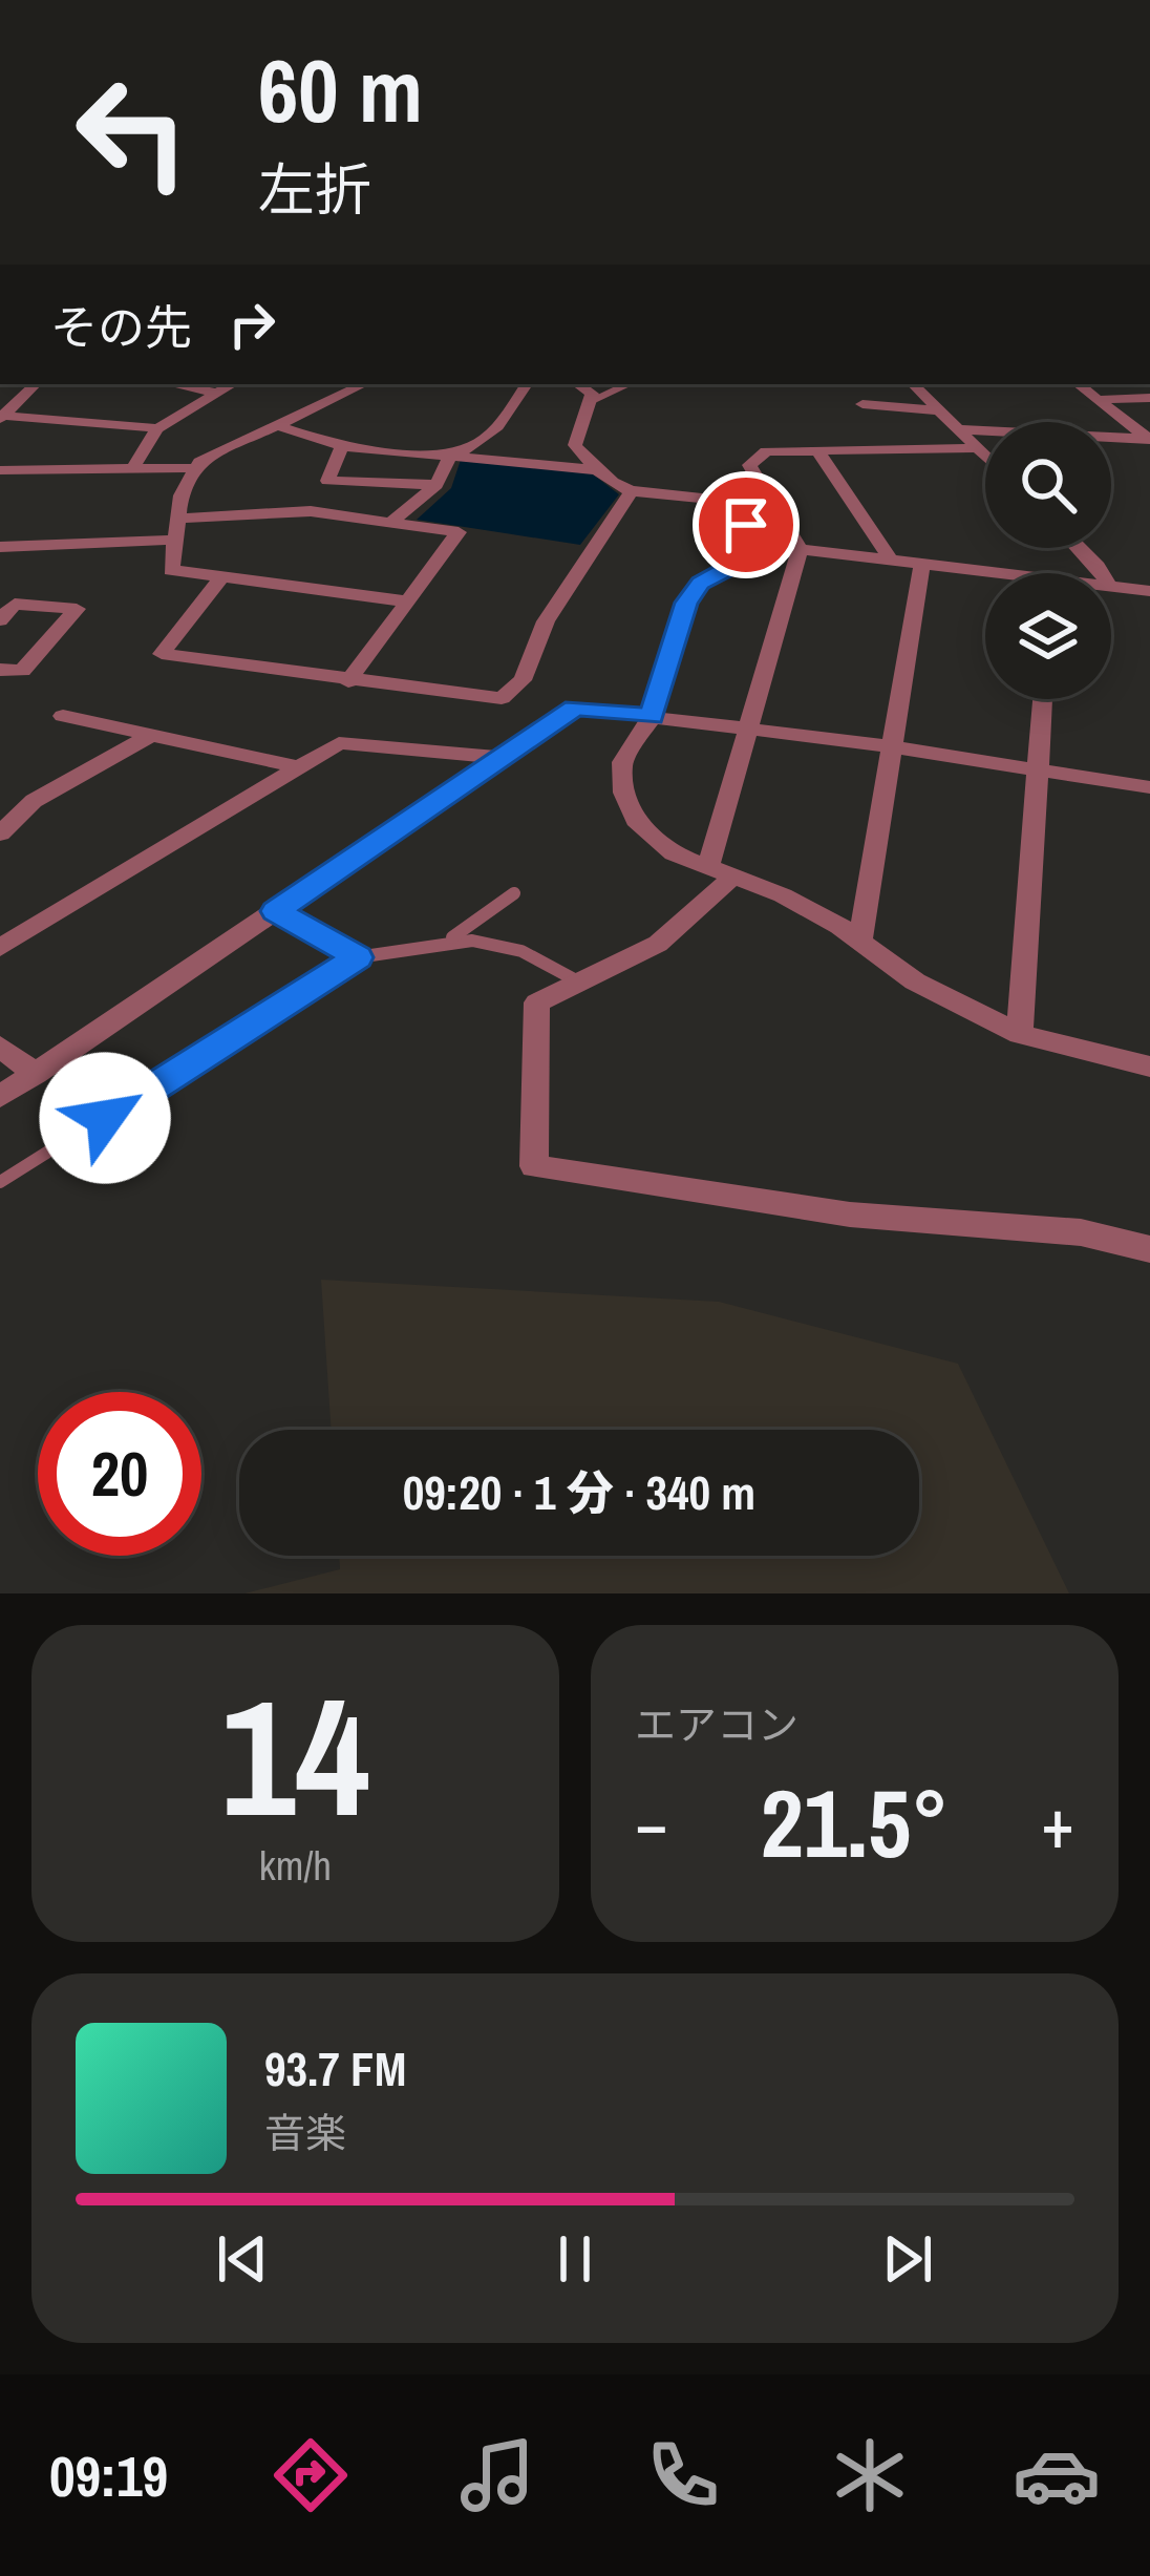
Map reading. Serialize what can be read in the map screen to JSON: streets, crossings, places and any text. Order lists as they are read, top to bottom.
{
  "page": {
    "turn": ["60 m", "左折"],
    "then": "その先",
    "limit": "20",
    "trip": "09:20 · 1 分 · 340 m",
    "tile": [
      ["14", "km/h"],
      "エアコン"
    ],
    "heat": ["−", "21.5°", "+"],
    "song": ["93.7 FM", "音楽"],
    "tabs": "09:19"
  }
}
